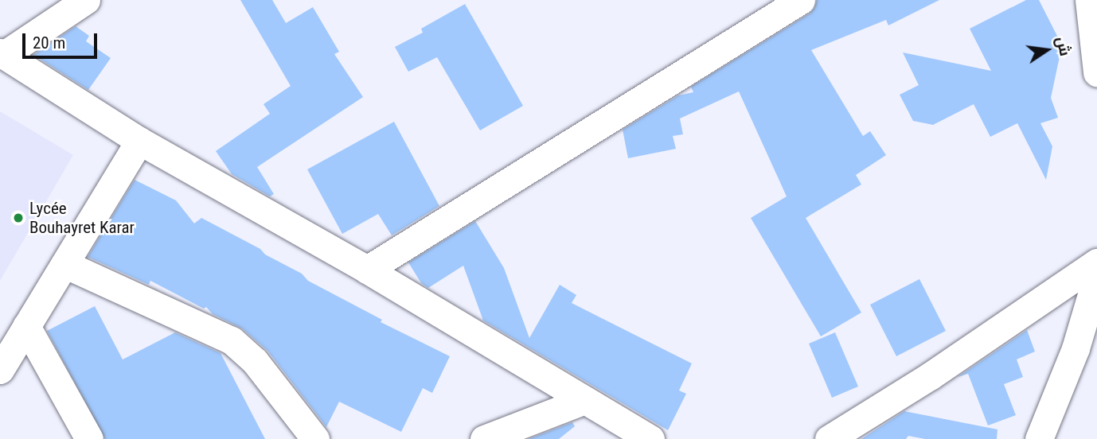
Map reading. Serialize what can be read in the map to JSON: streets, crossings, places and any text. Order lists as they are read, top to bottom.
{
  "places": ["Lycée Bouhayret Karar"],
  "scale_bar": "20 m",
  "north": "right"
}
